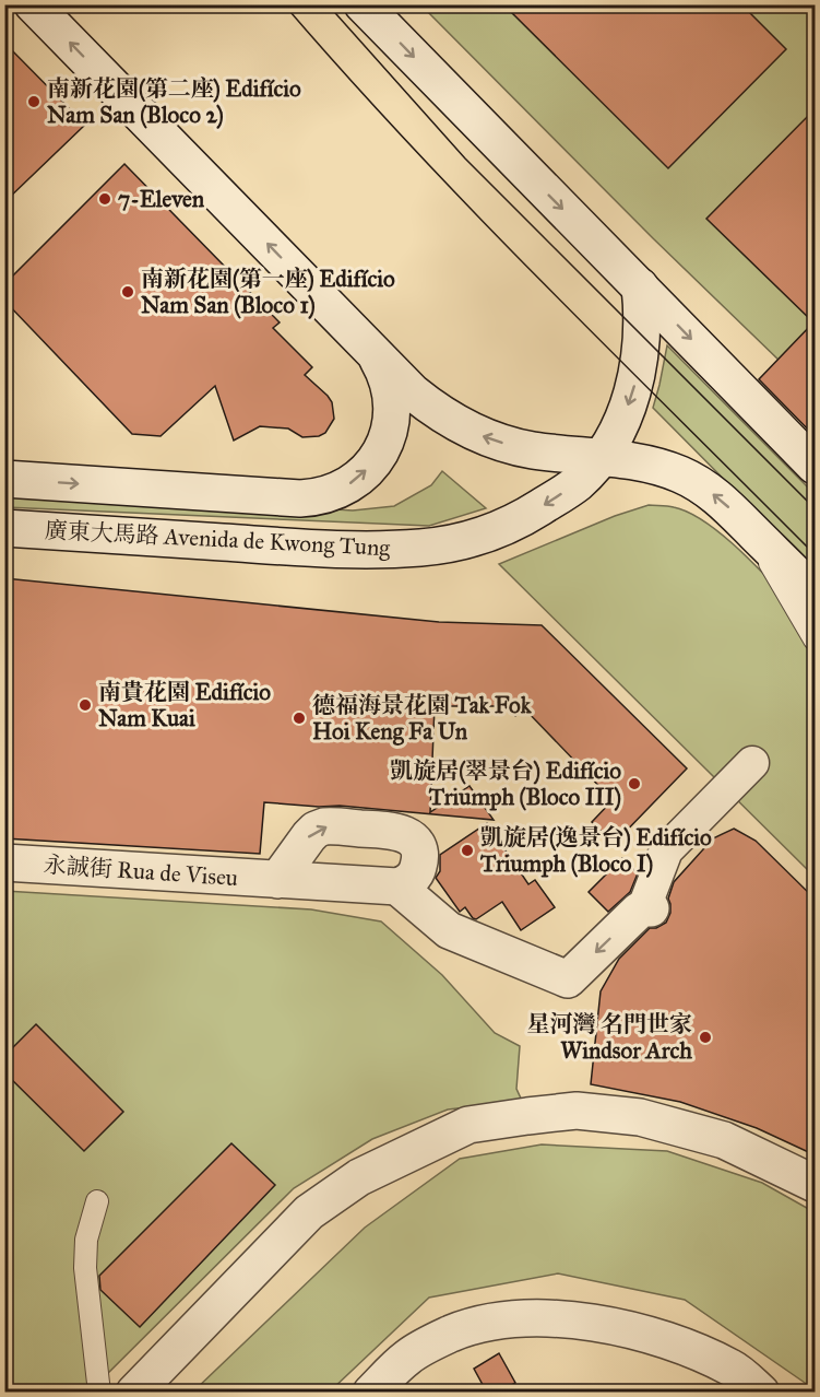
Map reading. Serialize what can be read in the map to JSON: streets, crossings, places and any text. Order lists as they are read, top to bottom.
{
  "streets": {
    "main road": ["廣東大馬路 Avenida de Kwong Tung", "永誠街 Rua de Viseu"]
  },
  "places": [
    "南新花園(第二座) Edifício Nam San (Bloco 2)",
    "7-Eleven",
    "南新花園(第一座) Edifício Nam San (Bloco 1)",
    "南貴花園 Edifício Nam Kuai",
    "德福海景花園 Tak Fok Hoi Keng Fa Un",
    "凱旋居(翠景台) Edifício Triumph (Bloco III)",
    "凱旋居(逸景台) Edifício Triumph (Bloco I)",
    "星河灣 名門世家 Windsor Arch"
  ]
}
